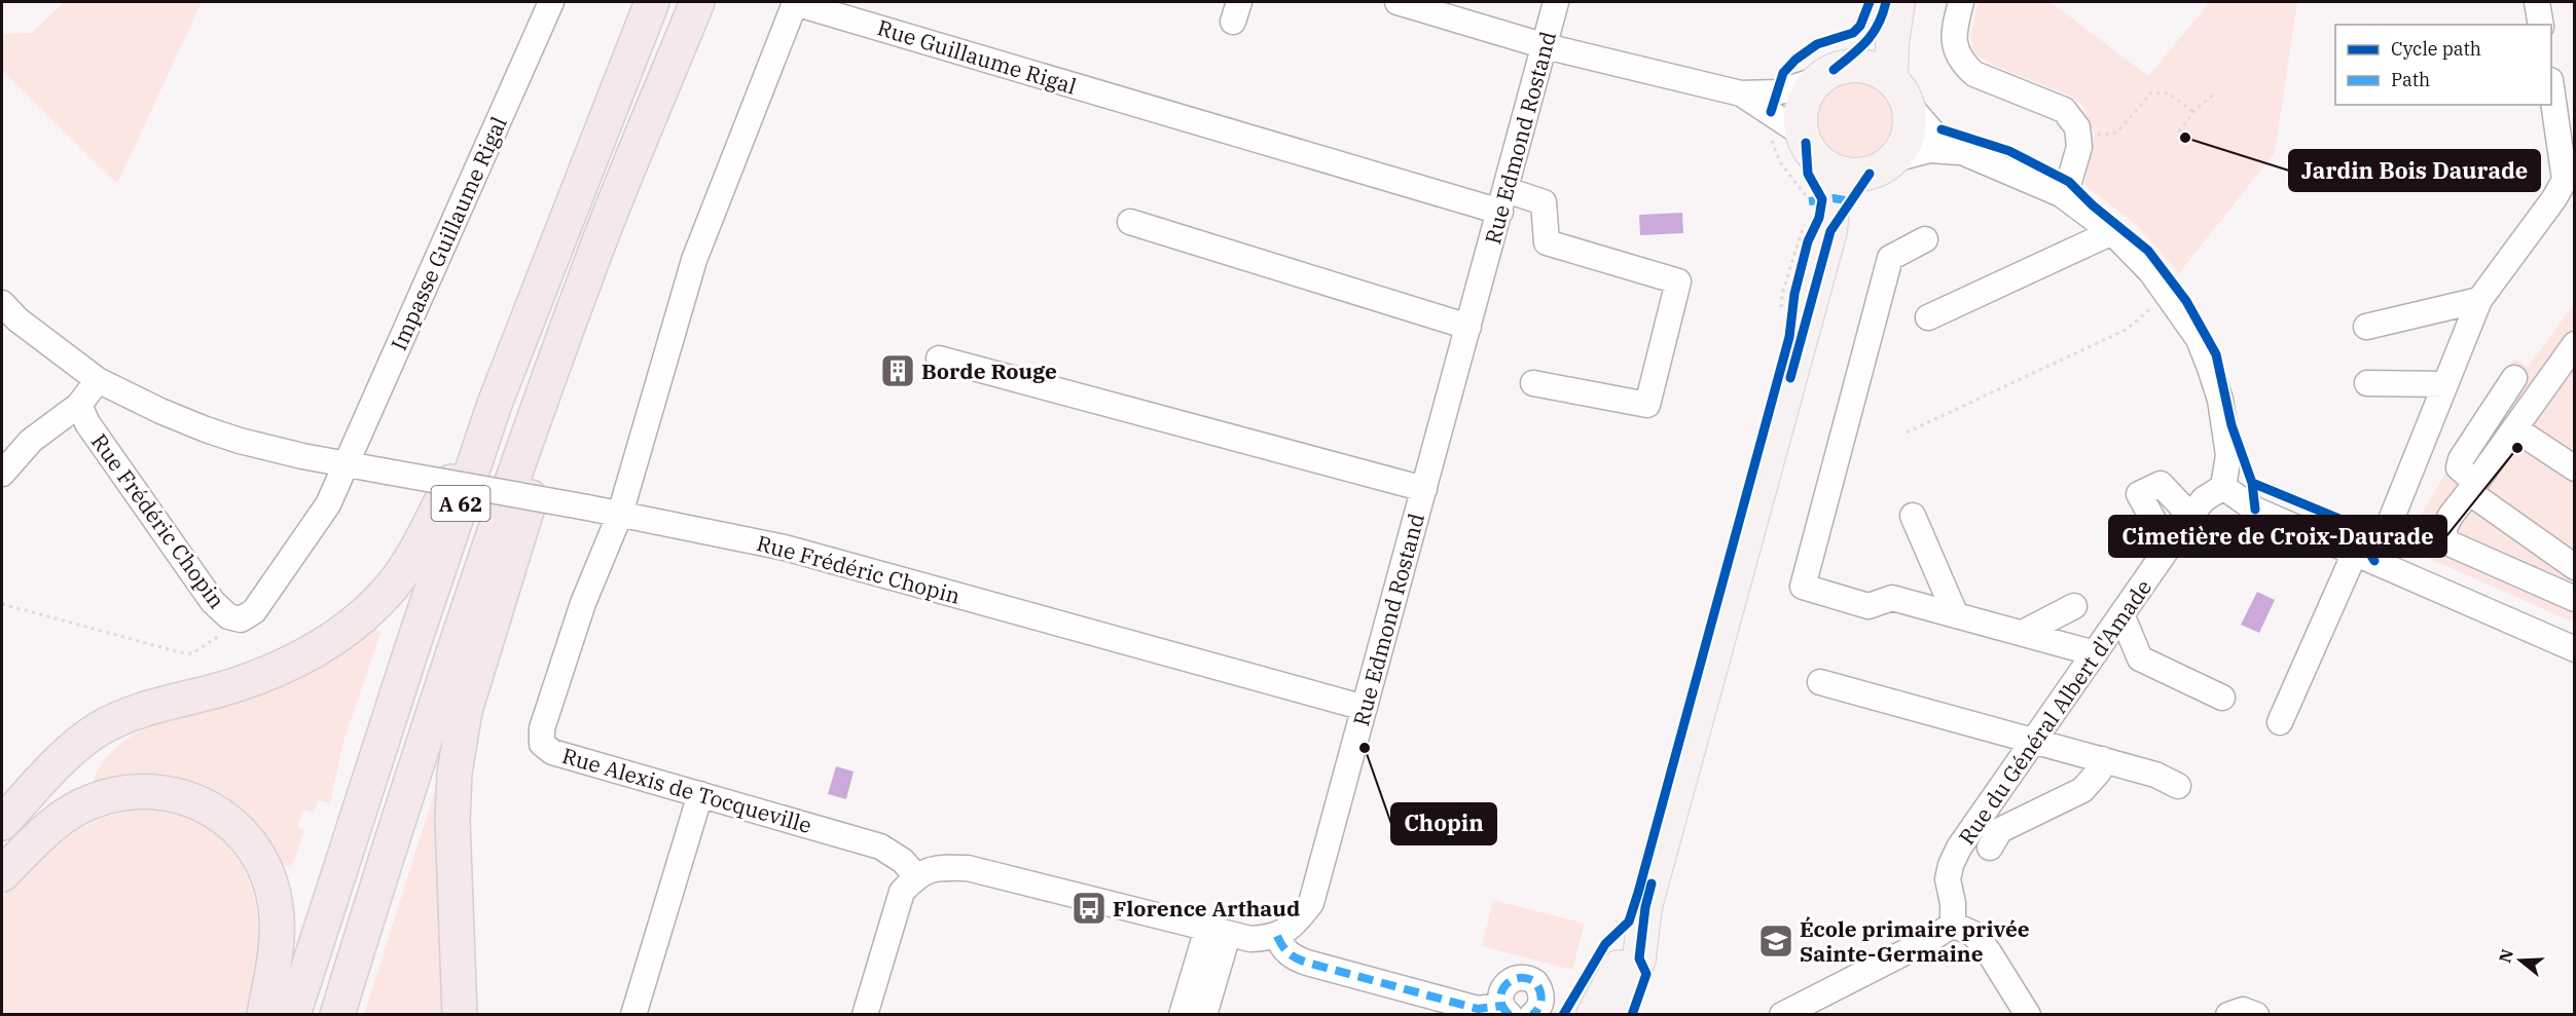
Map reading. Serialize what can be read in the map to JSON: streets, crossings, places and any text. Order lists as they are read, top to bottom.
{
  "streets": {
    "highway": ["A 62"],
    "street": [
      "Rue Guillaume Rigal",
      "Rue Edmond Rostand",
      "Impasse Guillaume Rigal",
      "Rue Frédéric Chopin",
      "Rue du Général Albert d'Amade",
      "Rue Alexis de Tocqueville"
    ]
  },
  "crossings": [
    ["Rue Guillaume Rigal", "Rue Edmond Rostand"],
    ["Rue Guillaume Rigal", "Rue Frédéric Chopin"],
    ["Rue Guillaume Rigal", "Rue Alexis de Tocqueville"],
    ["Rue Edmond Rostand", "Rue Frédéric Chopin"],
    ["Impasse Guillaume Rigal", "Rue Frédéric Chopin"],
    ["Rue Frédéric Chopin", "Rue Alexis de Tocqueville"]
  ],
  "places": {
    "other": ["Jardin Bois Daurade", "Cimetière de Croix-Daurade", "Chopin"],
    "building": ["Borde Rouge"],
    "bus stop": ["Florence Arthaud"],
    "school or university": ["École primaire privée Sainte-Germaine"]
  },
  "legend": ["Cycle path", "Path"],
  "north": "left"
}
